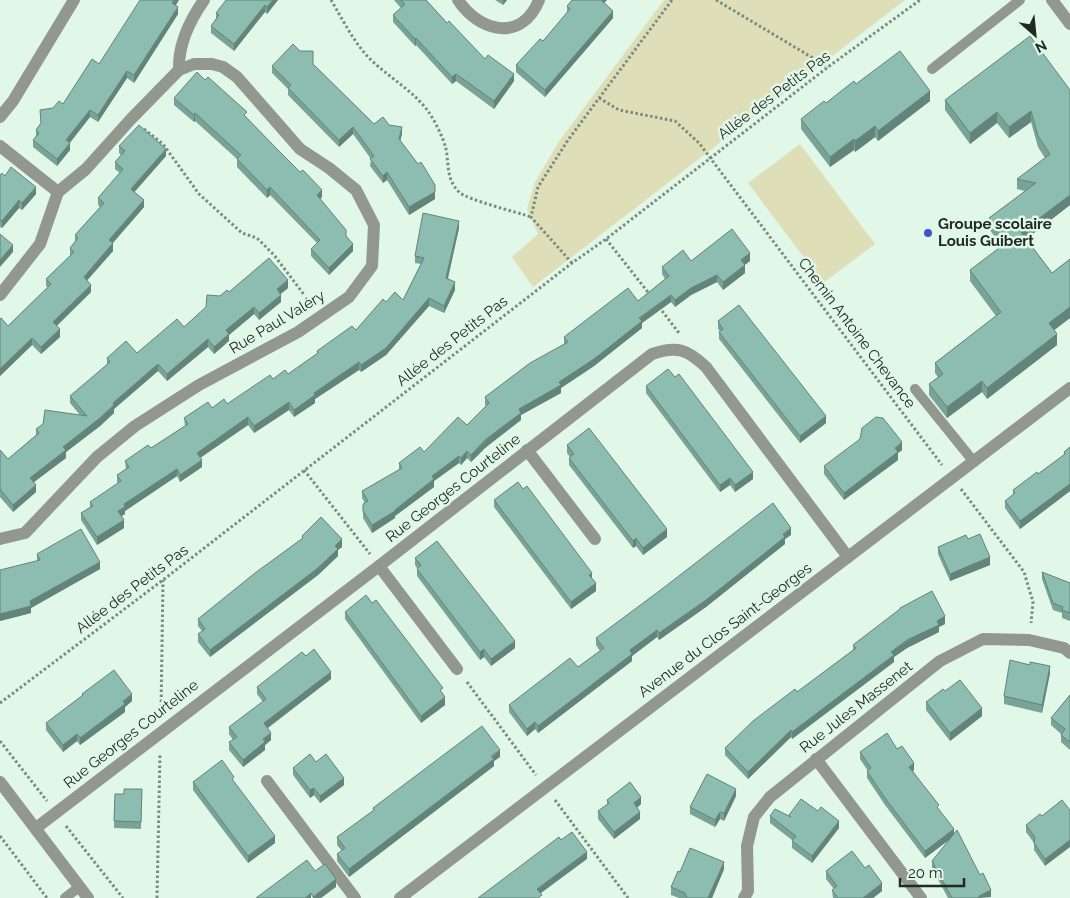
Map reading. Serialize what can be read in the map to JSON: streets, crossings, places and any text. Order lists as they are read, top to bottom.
{
  "streets": {
    "street": [
      "Rue Paul Valéry",
      "Rue Georges Courteline",
      "Avenue du Clos Saint-Georges",
      "Rue Jules Massenet"
    ],
    "path": ["Allée des Petits Pas", "Chemin Antoine Chevance"]
  },
  "crossings": [
    ["Allée des Petits Pas", "Chemin Antoine Chevance"],
    ["Chemin Antoine Chevance", "Avenue du Clos Saint-Georges"],
    ["Chemin Antoine Chevance", "Rue Jules Massenet"]
  ],
  "places": ["Groupe scolaire Louis Guibert"],
  "scale_bar": "20 m",
  "north": "bottom right"
}
